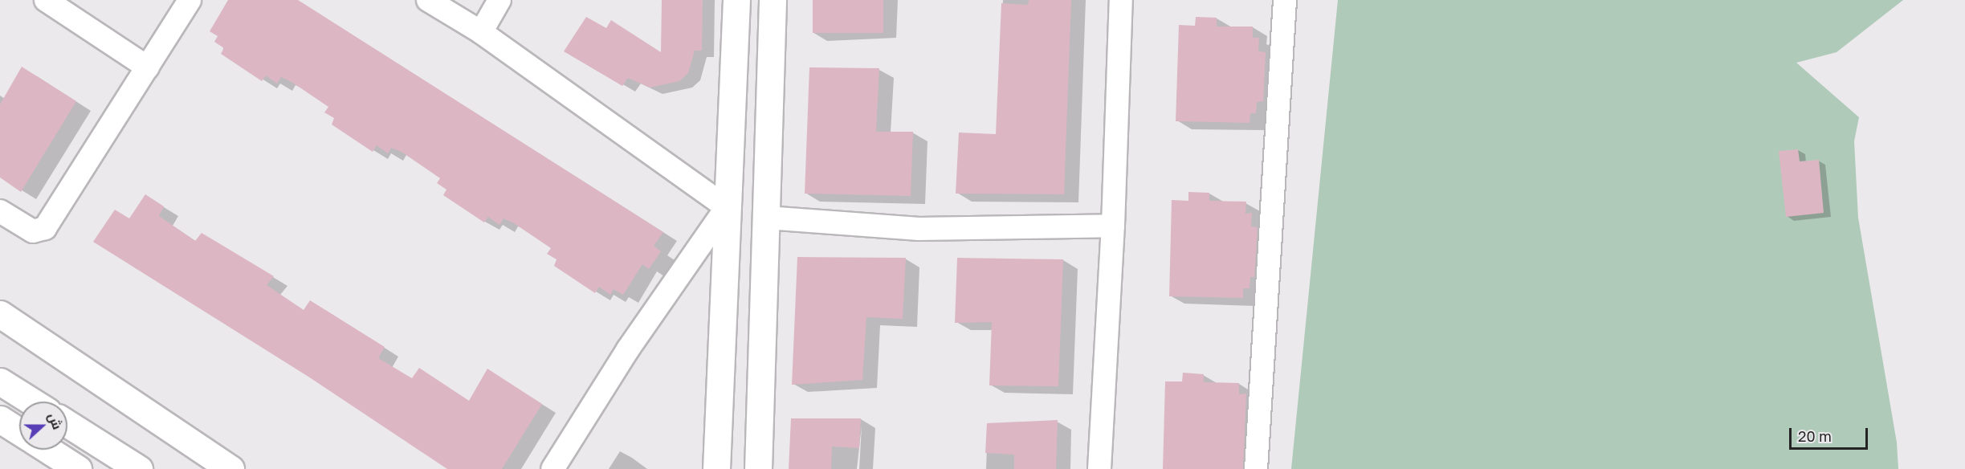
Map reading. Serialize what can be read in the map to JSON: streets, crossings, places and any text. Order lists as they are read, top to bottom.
{
  "scale_bar": "20 m",
  "north": "right"
}
